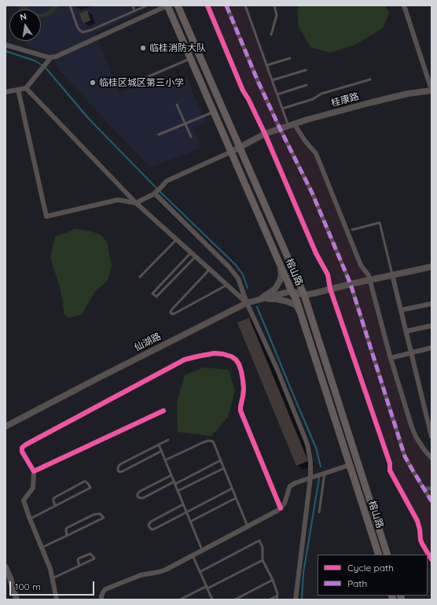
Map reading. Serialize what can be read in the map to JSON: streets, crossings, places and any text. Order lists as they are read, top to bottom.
{
  "streets": {
    "main road": ["榕山路"],
    "street": ["桂康路", "仙湖路"]
  },
  "crossings": [
    ["桂康路", "榕山路"],
    ["榕山路", "仙湖路"]
  ],
  "places": ["临桂消防大队", "临桂区城区第三小学"],
  "legend": ["Cycle path", "Path"],
  "scale_bar": "100 m",
  "north": "top"
}
